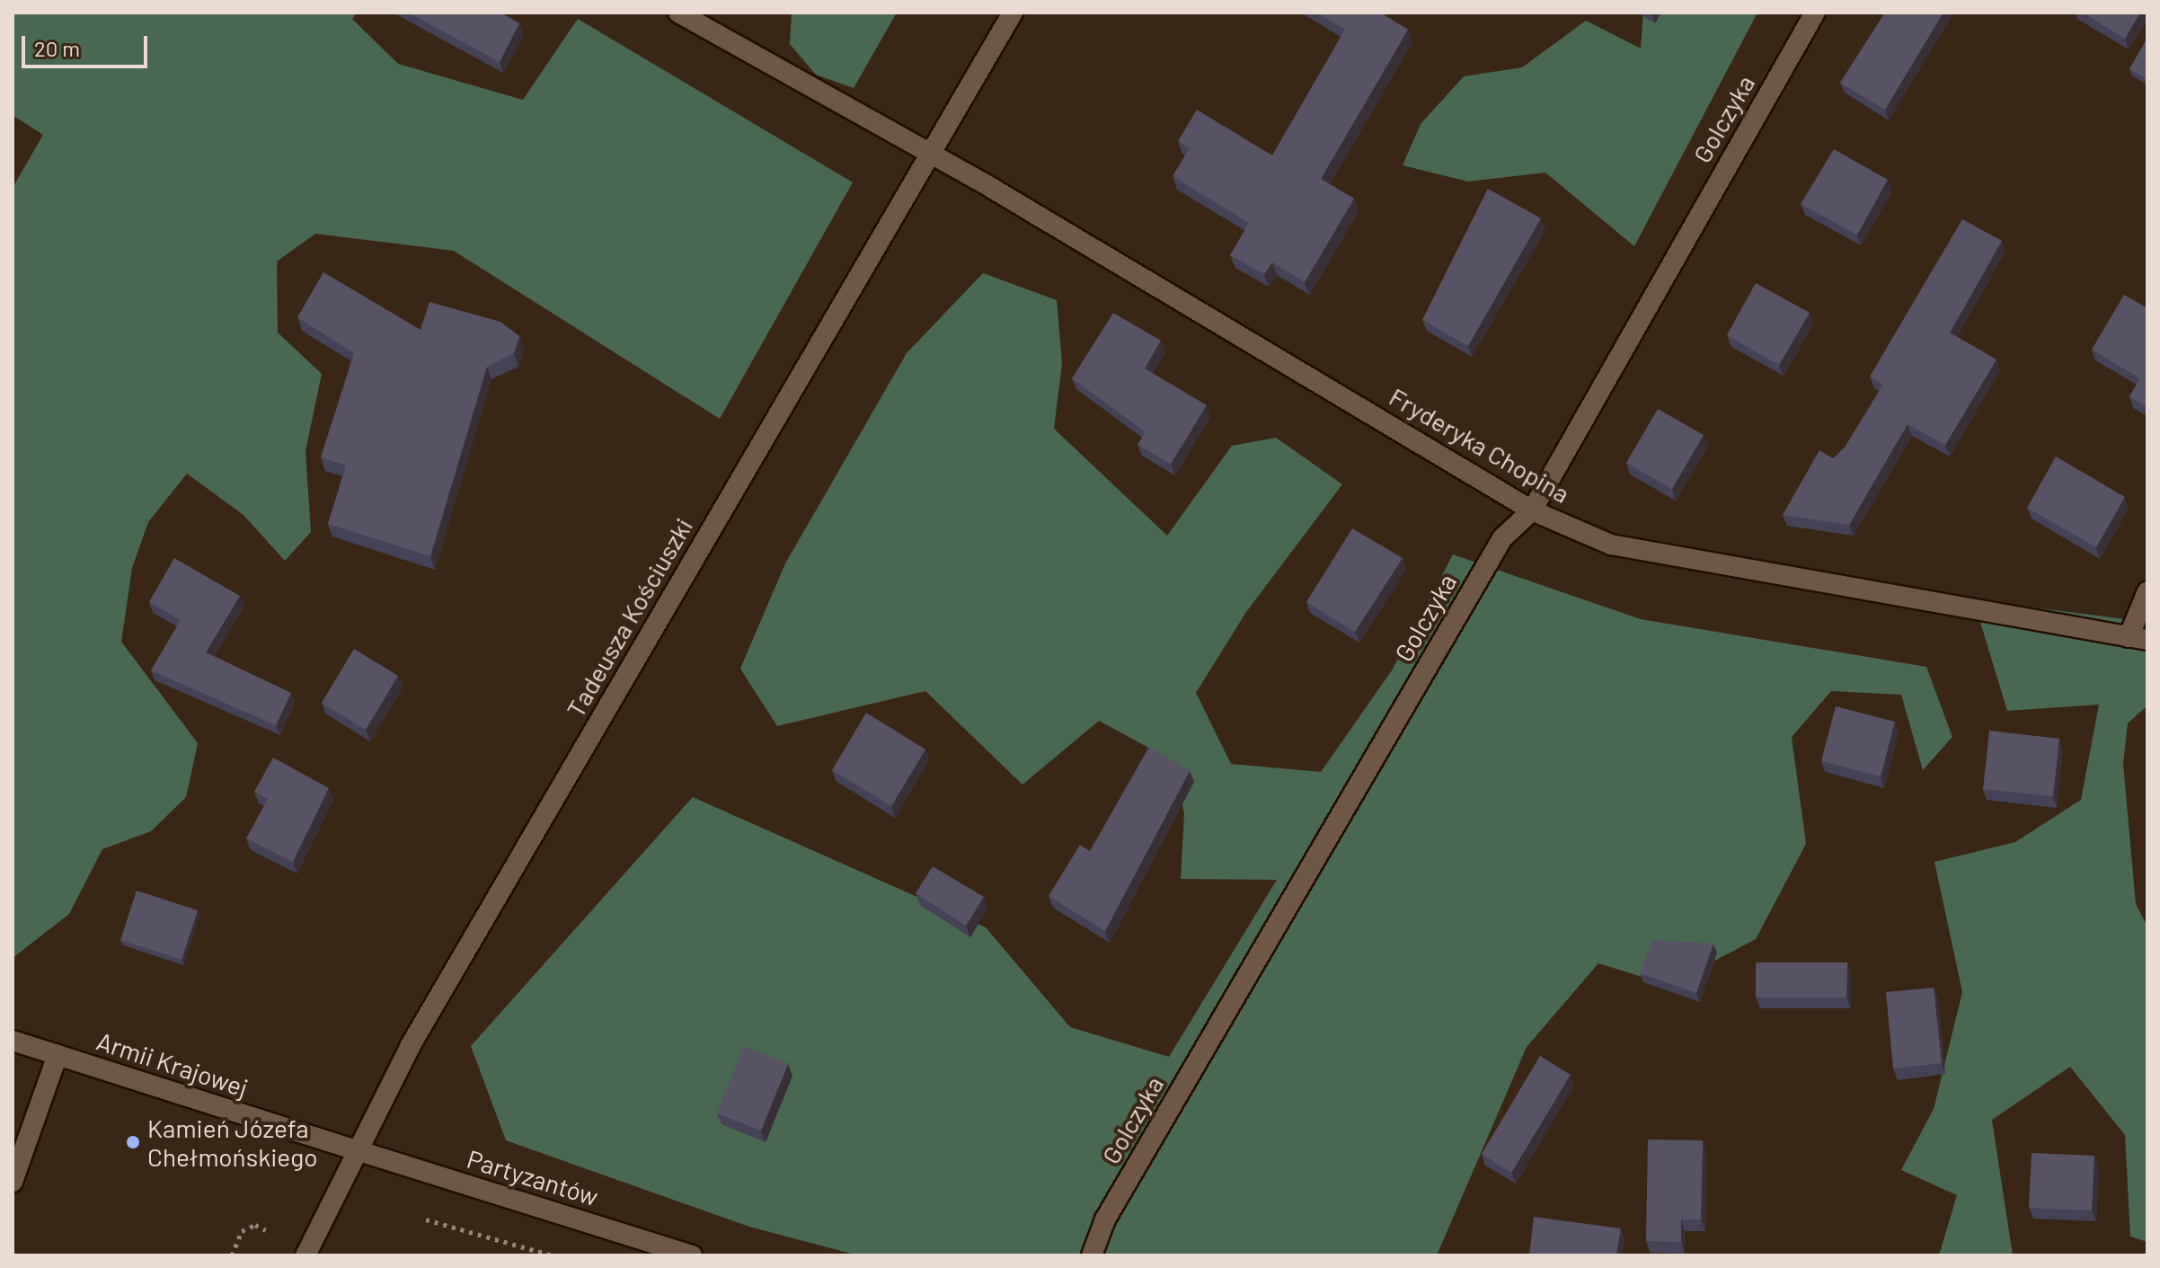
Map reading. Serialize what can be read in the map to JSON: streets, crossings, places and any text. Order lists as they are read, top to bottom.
{
  "streets": {
    "street": [
      "Golczyka",
      "Fryderyka Chopina",
      "Tadeusza Kościuszki",
      "Armii Krajowej",
      "Partyzantów"
    ]
  },
  "crossings": [
    ["Golczyka", "Fryderyka Chopina"],
    ["Fryderyka Chopina", "Tadeusza Kościuszki"],
    ["Tadeusza Kościuszki", "Armii Krajowej"],
    ["Tadeusza Kościuszki", "Partyzantów"],
    ["Armii Krajowej", "Partyzantów"]
  ],
  "places": ["Kamień Józefa Chełmońskiego"],
  "scale_bar": "20 m"
}
